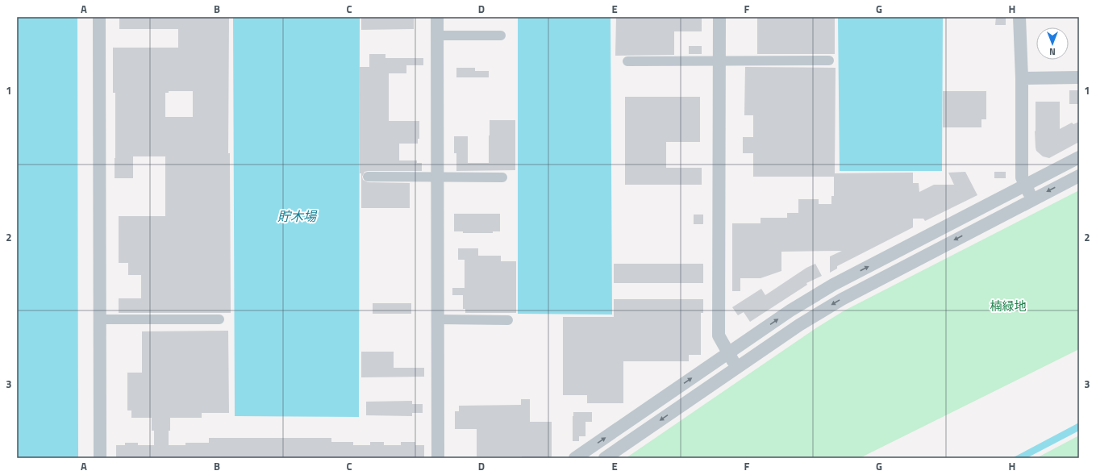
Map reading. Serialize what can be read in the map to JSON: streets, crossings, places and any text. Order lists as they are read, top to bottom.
{
  "water": ["貯木場"],
  "parks": ["楠緑地"],
  "north": "bottom",
  "grid": {
    "columns": [
      "A",
      "B",
      "C",
      "D",
      "E",
      "F",
      "G",
      "H"
    ],
    "rows": ["1", "2", "3"]
  }
}
